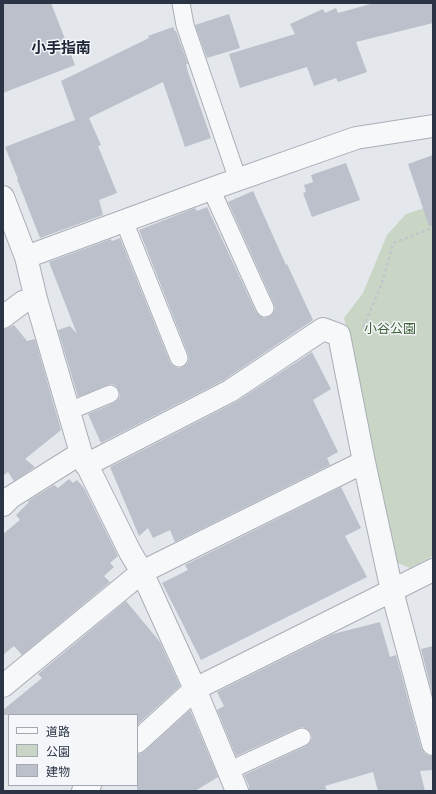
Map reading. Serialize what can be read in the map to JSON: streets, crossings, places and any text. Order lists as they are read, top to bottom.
{
  "districts": ["小手指南"],
  "parks": ["小谷公園"],
  "legend": ["道路", "公園", "建物"]
}
